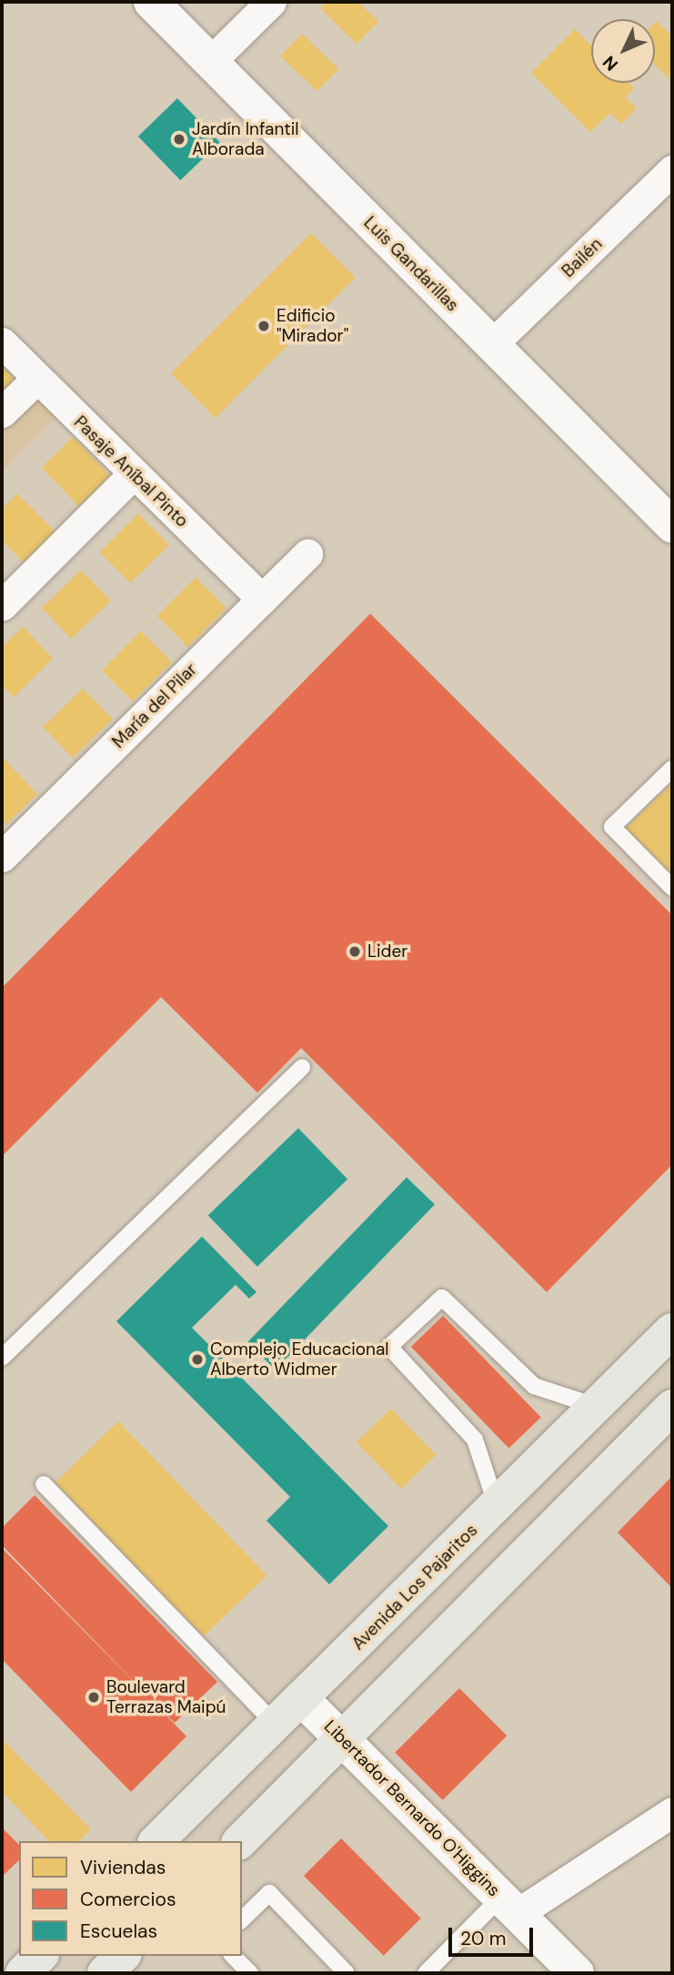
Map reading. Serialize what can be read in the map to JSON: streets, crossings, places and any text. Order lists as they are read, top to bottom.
{
  "streets": {
    "main road": ["Avenida Los Pajaritos"],
    "street": [
      "Bailén",
      "Luis Gandarillas",
      "Pasaje Aníbal Pinto",
      "María del Pilar",
      "Libertador Bernardo O'Higgins"
    ]
  },
  "crossings": [
    ["Bailén", "Luis Gandarillas"],
    ["Pasaje Aníbal Pinto", "María del Pilar"],
    ["Avenida Los Pajaritos", "Libertador Bernardo O'Higgins"]
  ],
  "places": [
    "Jardín Infantil Alborada",
    "Edificio \"Mirador\"",
    "Lider",
    "Complejo Educacional Alberto Widmer",
    "Boulevard Terrazas Maipú"
  ],
  "legend": ["Viviendas", "Comercios", "Escuelas"],
  "scale_bar": "20 m",
  "north": "bottom left"
}
